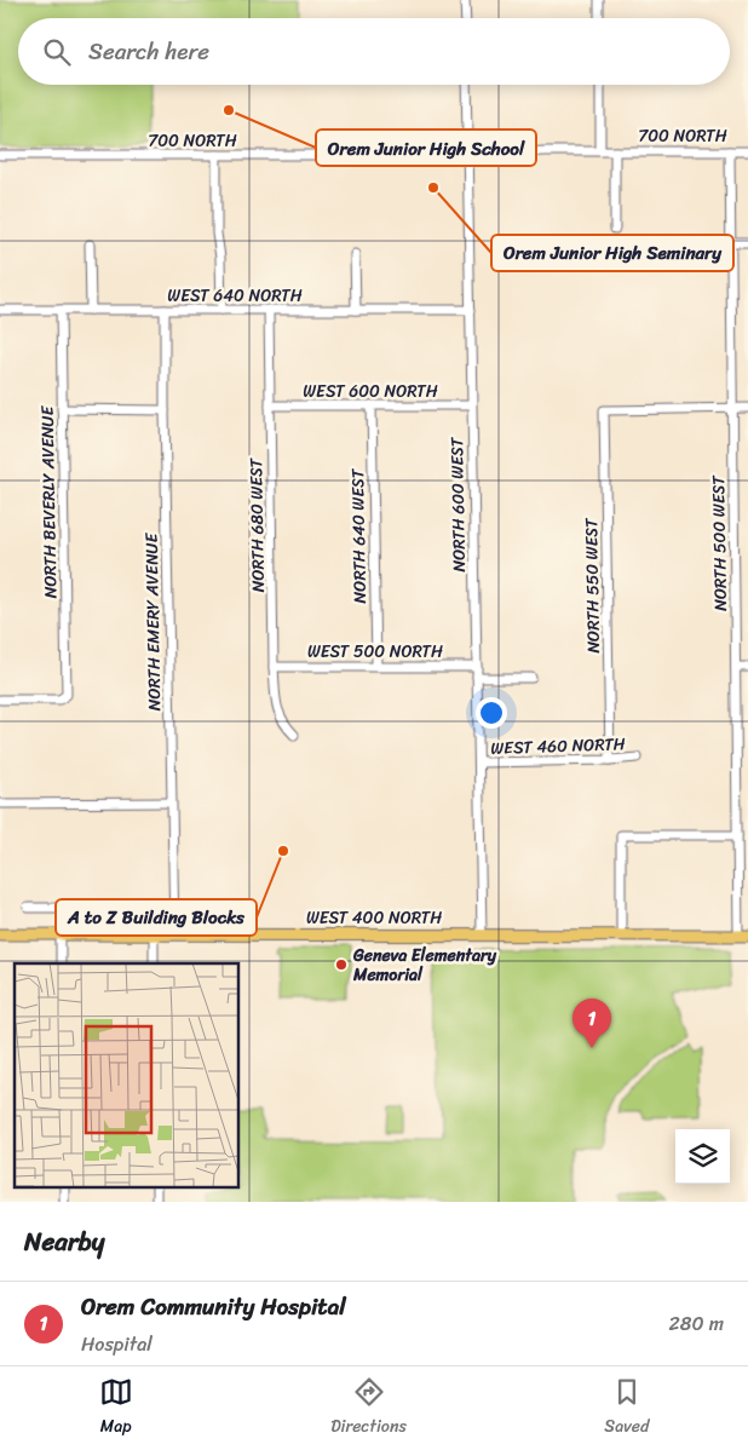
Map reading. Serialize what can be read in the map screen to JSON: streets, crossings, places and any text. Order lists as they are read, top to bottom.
{
  "streets": {
    "main road": ["WEST 400 NORTH"],
    "street": [
      "700 NORTH",
      "WEST 640 NORTH",
      "WEST 600 NORTH",
      "NORTH BEVERLY AVENUE",
      "NORTH 600 WEST",
      "NORTH 680 WEST",
      "NORTH 640 WEST",
      "NORTH 500 WEST",
      "NORTH 550 WEST",
      "NORTH EMERY AVENUE",
      "WEST 500 NORTH",
      "WEST 460 NORTH"
    ]
  },
  "crossings": [
    ["700 NORTH", "NORTH 600 WEST"],
    ["700 NORTH", "NORTH 500 WEST"],
    ["WEST 640 NORTH", "NORTH BEVERLY AVENUE"],
    ["WEST 640 NORTH", "NORTH 600 WEST"],
    ["WEST 640 NORTH", "NORTH 680 WEST"],
    ["WEST 640 NORTH", "NORTH EMERY AVENUE"],
    ["WEST 600 NORTH", "NORTH 600 WEST"],
    ["WEST 600 NORTH", "NORTH 680 WEST"],
    ["WEST 600 NORTH", "NORTH 640 WEST"],
    ["NORTH 600 WEST", "WEST 500 NORTH"],
    ["NORTH 600 WEST", "WEST 460 NORTH"],
    ["NORTH 600 WEST", "WEST 400 NORTH"],
    ["NORTH 680 WEST", "WEST 500 NORTH"],
    ["NORTH 640 WEST", "WEST 500 NORTH"],
    ["NORTH 500 WEST", "NORTH 550 WEST"],
    ["NORTH 500 WEST", "WEST 400 NORTH"],
    ["NORTH 550 WEST", "WEST 460 NORTH"],
    ["NORTH EMERY AVENUE", "WEST 400 NORTH"]
  ],
  "places": [
    "Orem Junior High School",
    "Orem Junior High Seminary",
    "A to Z Building Blocks",
    "Geneva Elementary Memorial"
  ],
  "page": {
    "search": "Search here",
    "pins": "1",
    "heading": "Nearby",
    "list": [
      {
        "mark": "1",
        "name": "Orem Community Hospital",
        "note": "Hospital",
        "value": "280 m"
      }
    ],
    "nav": ["Map", "Directions", "Saved"]
  }
}
